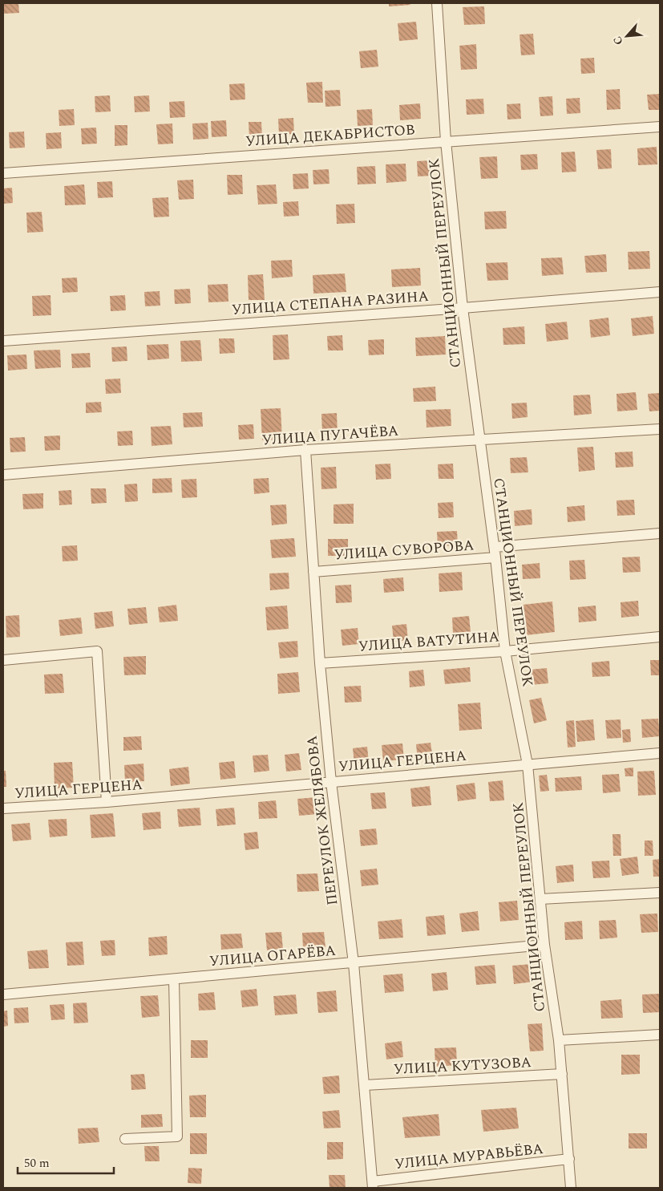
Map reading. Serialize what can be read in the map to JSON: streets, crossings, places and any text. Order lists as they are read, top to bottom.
{
  "streets": {
    "street": [
      "УЛИЦА ДЕКАБРИСТОВ",
      "СТАНЦИОННЫЙ ПЕРЕУЛОК",
      "УЛИЦА СТЕПАНА РАЗИНА",
      "УЛИЦА ПУГАЧЁВА",
      "УЛИЦА СУВОРОВА",
      "УЛИЦА ВАТУТИНА",
      "УЛИЦА ГЕРЦЕНА",
      "ПЕРЕУЛОК ЖЕЛЯБОВА",
      "УЛИЦА ОГАРЁВА",
      "УЛИЦА КУТУЗОВА",
      "УЛИЦА МУРАВЬЁВА"
    ]
  },
  "crossings": [
    ["УЛИЦА ДЕКАБРИСТОВ", "СТАНЦИОННЫЙ ПЕРЕУЛОК"],
    ["СТАНЦИОННЫЙ ПЕРЕУЛОК", "УЛИЦА СТЕПАНА РАЗИНА"],
    ["СТАНЦИОННЫЙ ПЕРЕУЛОК", "УЛИЦА ПУГАЧЁВА"],
    ["СТАНЦИОННЫЙ ПЕРЕУЛОК", "УЛИЦА СУВОРОВА"],
    ["СТАНЦИОННЫЙ ПЕРЕУЛОК", "УЛИЦА ВАТУТИНА"],
    ["СТАНЦИОННЫЙ ПЕРЕУЛОК", "УЛИЦА ГЕРЦЕНА"],
    ["СТАНЦИОННЫЙ ПЕРЕУЛОК", "УЛИЦА ОГАРЁВА"],
    ["СТАНЦИОННЫЙ ПЕРЕУЛОК", "УЛИЦА КУТУЗОВА"],
    ["СТАНЦИОННЫЙ ПЕРЕУЛОК", "УЛИЦА МУРАВЬЁВА"],
    ["УЛИЦА ПУГАЧЁВА", "ПЕРЕУЛОК ЖЕЛЯБОВА"],
    ["УЛИЦА СУВОРОВА", "ПЕРЕУЛОК ЖЕЛЯБОВА"],
    ["УЛИЦА ВАТУТИНА", "ПЕРЕУЛОК ЖЕЛЯБОВА"],
    ["УЛИЦА ГЕРЦЕНА", "ПЕРЕУЛОК ЖЕЛЯБОВА"],
    ["ПЕРЕУЛОК ЖЕЛЯБОВА", "УЛИЦА ОГАРЁВА"],
    ["ПЕРЕУЛОК ЖЕЛЯБОВА", "УЛИЦА КУТУЗОВА"],
    ["ПЕРЕУЛОК ЖЕЛЯБОВА", "УЛИЦА МУРАВЬЁВА"]
  ],
  "scale_bar": "50 m",
  "north": "bottom left"
}
